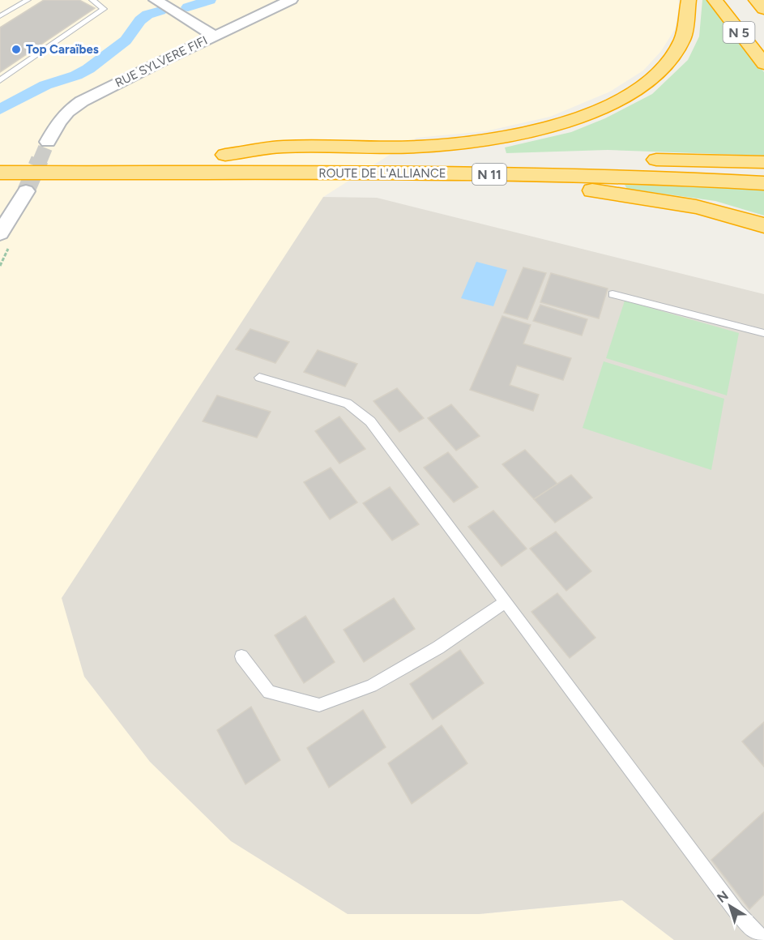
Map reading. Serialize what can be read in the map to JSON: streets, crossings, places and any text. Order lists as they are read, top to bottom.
{
  "streets": {
    "highway": ["N 5", "ROUTE DE L'ALLIANCE", "N 11"],
    "street": ["RUE SYLVERE FIFI"]
  },
  "places": ["Top Caraïbes"],
  "north": "top left"
}
